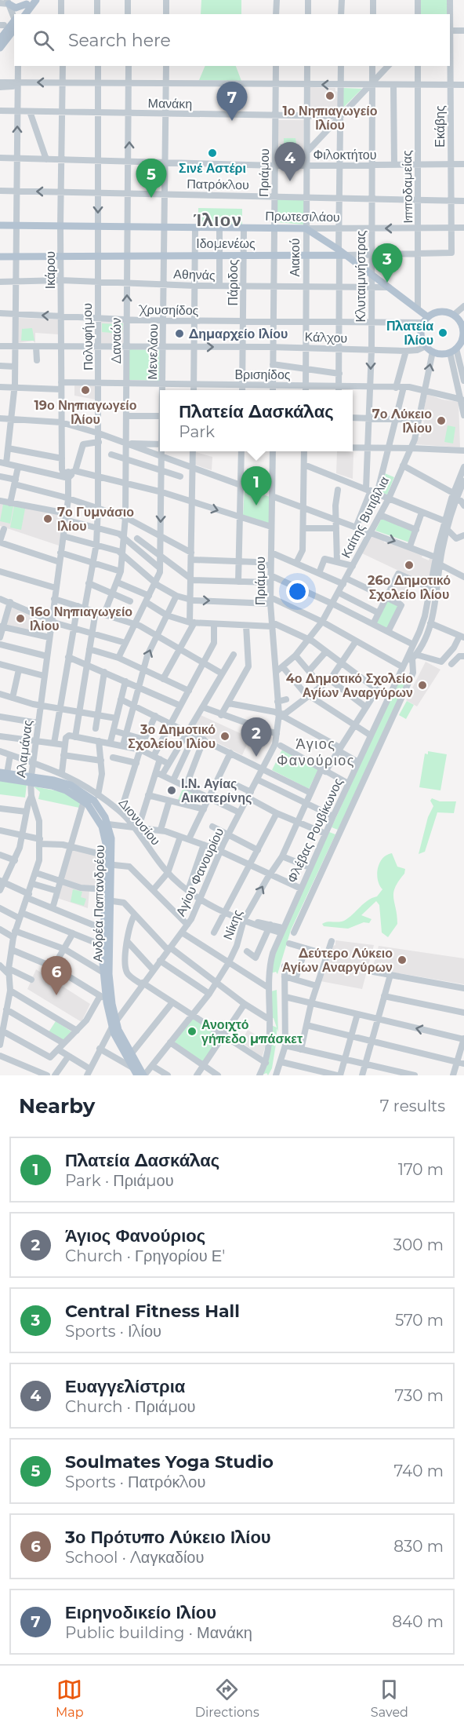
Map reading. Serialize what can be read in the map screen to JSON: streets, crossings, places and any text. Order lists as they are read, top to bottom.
{
  "streets": {
    "main road": ["Πρωτεσιλάου", "Ιδομενέως", "Ανδρέα Παπανδρέου"],
    "street": [
      "Μανάκη",
      "Εκάβης",
      "Φιλοκτήτου",
      "Πριάμου",
      "Πατρόκλου",
      "Ιπποδαμείας",
      "Αιακού",
      "Ικάρου",
      "Αθηνάς",
      "Κλυταιμνήστρας",
      "Πάριδος",
      "Χρυσηίδος",
      "Πολυφήμου",
      "Κάλχου",
      "Δαναών",
      "Μενελάου",
      "Βρισηίδος",
      "Καίτης Βυτιβίλια",
      "Αλαμάνας",
      "Διονυσίου",
      "Φλέβας Ρουβίκωνος",
      "Αγίου Φανουρίου",
      "Νίκης"
    ]
  },
  "crossings": [
    ["Μανάκη", "Πριάμου"],
    ["Μανάκη", "Αιακού"],
    ["Μανάκη", "Ικάρου"],
    ["Μανάκη", "Πολυφήμου"],
    ["Μανάκη", "Δαναών"],
    ["Μανάκη", "Μενελάου"],
    ["Εκάβης", "Φιλοκτήτου"],
    ["Εκάβης", "Πατρόκλου"],
    ["Εκάβης", "Πρωτεσιλάου"],
    ["Εκάβης", "Ιδομενέως"],
    ["Φιλοκτήτου", "Πριάμου"],
    ["Φιλοκτήτου", "Ιπποδαμείας"],
    ["Φιλοκτήτου", "Αιακού"],
    ["Φιλοκτήτου", "Ικάρου"],
    ["Φιλοκτήτου", "Κλυταιμνήστρας"],
    ["Φιλοκτήτου", "Πολυφήμου"],
    ["Φιλοκτήτου", "Δαναών"],
    ["Φιλοκτήτου", "Μενελάου"],
    ["Πριάμου", "Πατρόκλου"],
    ["Πριάμου", "Πρωτεσιλάου"],
    ["Πριάμου", "Ιδομενέως"],
    ["Πριάμου", "Αθηνάς"],
    ["Πριάμου", "Χρυσηίδος"],
    ["Πριάμου", "Κάλχου"],
    ["Πριάμου", "Βρισηίδος"],
    ["Πριάμου", "Καίτης Βυτιβίλια"],
    ["Πριάμου", "Αγίου Φανουρίου"],
    ["Πατρόκλου", "Ιπποδαμείας"],
    ["Πατρόκλου", "Αιακού"],
    ["Πατρόκλου", "Ικάρου"],
    ["Πατρόκλου", "Κλυταιμνήστρας"],
    ["Πατρόκλου", "Πολυφήμου"],
    ["Πατρόκλου", "Δαναών"],
    ["Πατρόκλου", "Μενελάου"],
    ["Ιπποδαμείας", "Πρωτεσιλάου"],
    ["Ιπποδαμείας", "Ιδομενέως"],
    ["Πρωτεσιλάου", "Αιακού"],
    ["Πρωτεσιλάου", "Ικάρου"],
    ["Πρωτεσιλάου", "Κλυταιμνήστρας"],
    ["Πρωτεσιλάου", "Πάριδος"],
    ["Πρωτεσιλάου", "Πολυφήμου"],
    ["Πρωτεσιλάου", "Δαναών"],
    ["Πρωτεσιλάου", "Μενελάου"],
    ["Ιδομενέως", "Αιακού"],
    ["Ιδομενέως", "Ικάρου"],
    ["Ιδομενέως", "Κλυταιμνήστρας"],
    ["Ιδομενέως", "Πάριδος"],
    ["Ιδομενέως", "Πολυφήμου"],
    ["Ιδομενέως", "Δαναών"],
    ["Ιδομενέως", "Μενελάου"],
    ["Αιακού", "Αθηνάς"],
    ["Αιακού", "Χρυσηίδος"],
    ["Αιακού", "Κάλχου"],
    ["Αιακού", "Βρισηίδος"],
    ["Ικάρου", "Αθηνάς"],
    ["Ικάρου", "Χρυσηίδος"],
    ["Ικάρου", "Κάλχου"],
    ["Ικάρου", "Βρισηίδος"],
    ["Ικάρου", "Αλαμάνας"],
    ["Αθηνάς", "Κλυταιμνήστρας"],
    ["Αθηνάς", "Πάριδος"],
    ["Αθηνάς", "Πολυφήμου"],
    ["Αθηνάς", "Δαναών"],
    ["Αθηνάς", "Μενελάου"],
    ["Κλυταιμνήστρας", "Χρυσηίδος"],
    ["Κλυταιμνήστρας", "Κάλχου"],
    ["Κλυταιμνήστρας", "Βρισηίδος"],
    ["Πάριδος", "Χρυσηίδος"],
    ["Πάριδος", "Κάλχου"],
    ["Πάριδος", "Βρισηίδος"],
    ["Χρυσηίδος", "Πολυφήμου"],
    ["Χρυσηίδος", "Κάλχου"],
    ["Χρυσηίδος", "Δαναών"],
    ["Χρυσηίδος", "Μενελάου"],
    ["Χρυσηίδος", "Καίτης Βυτιβίλια"],
    ["Πολυφήμου", "Κάλχου"],
    ["Πολυφήμου", "Βρισηίδος"],
    ["Πολυφήμου", "Αλαμάνας"],
    ["Κάλχου", "Δαναών"],
    ["Κάλχου", "Μενελάου"],
    ["Κάλχου", "Καίτης Βυτιβίλια"],
    ["Δαναών", "Βρισηίδος"],
    ["Μενελάου", "Βρισηίδος"],
    ["Βρισηίδος", "Καίτης Βυτιβίλια"],
    ["Αλαμάνας", "Διονυσίου"],
    ["Αλαμάνας", "Ανδρέα Παπανδρέου"],
    ["Διονυσίου", "Φλέβας Ρουβίκωνος"],
    ["Διονυσίου", "Αγίου Φανουρίου"],
    ["Διονυσίου", "Νίκης"],
    ["Αγίου Φανουρίου", "Ανδρέα Παπανδρέου"],
    ["Ανδρέα Παπανδρέου", "Νίκης"]
  ],
  "districts": ["Ίλιον", "Άγιος Φανούριος"],
  "places": [
    "1ο Νηπιαγωγείο Ιλίου",
    "Σινέ Αστέρι",
    "Πλατεία Ιλίου",
    "Δημαρχείο Ιλίου",
    "19ο Νηπιαγωγείο Ιλίου",
    "7ο Λύκειο Ιλίου",
    "7ο Γυμνάσιο Ιλίου",
    "26ο Δημοτικό Σχολείο Ιλίου",
    "16ο Νηπιαγωγείο Ιλίου",
    "4ο Δημοτικό Σχολείο Αγίων Αναργύρων",
    "3ο Δημοτικό Σχολείου Ιλίου",
    "Ι.Ν. Αγίας Αικατερίνης",
    "Δεύτερο Λύκειο Αγίων Αναργύρων",
    "Ανοιχτό γήπεδο μπάσκετ"
  ],
  "page": {
    "search": "Search here",
    "pins": [
      "7",
      "4",
      "5",
      "3",
      "1",
      "2",
      "6"
    ],
    "popup": ["Πλατεία Δασκάλας", "Park"],
    "heading": ["Nearby", "7 results"],
    "list": [
      {
        "mark": "1",
        "name": "Πλατεία Δασκάλας",
        "note": "Park · Πριάμου",
        "value": "170 m"
      },
      {
        "mark": "2",
        "name": "Άγιος Φανούριος",
        "note": "Church · Γρηγορίου Ε'",
        "value": "300 m"
      },
      {
        "mark": "3",
        "name": "Central Fitness Hall",
        "note": "Sports · Ιλίου",
        "value": "570 m"
      },
      {
        "mark": "4",
        "name": "Ευαγγελίστρια",
        "note": "Church · Πριάμου",
        "value": "730 m"
      },
      {
        "mark": "5",
        "name": "Soulmates Yoga Studio",
        "note": "Sports · Πατρόκλου",
        "value": "740 m"
      },
      {
        "mark": "6",
        "name": "3ο Πρότυπο Λύκειο Ιλίου",
        "note": "School · Λαγκαδίου",
        "value": "830 m"
      },
      {
        "mark": "7",
        "name": "Ειρηνοδικείο Ιλίου",
        "note": "Public building · Μανάκη",
        "value": "840 m"
      }
    ],
    "nav": ["Map", "Directions", "Saved"]
  }
}
